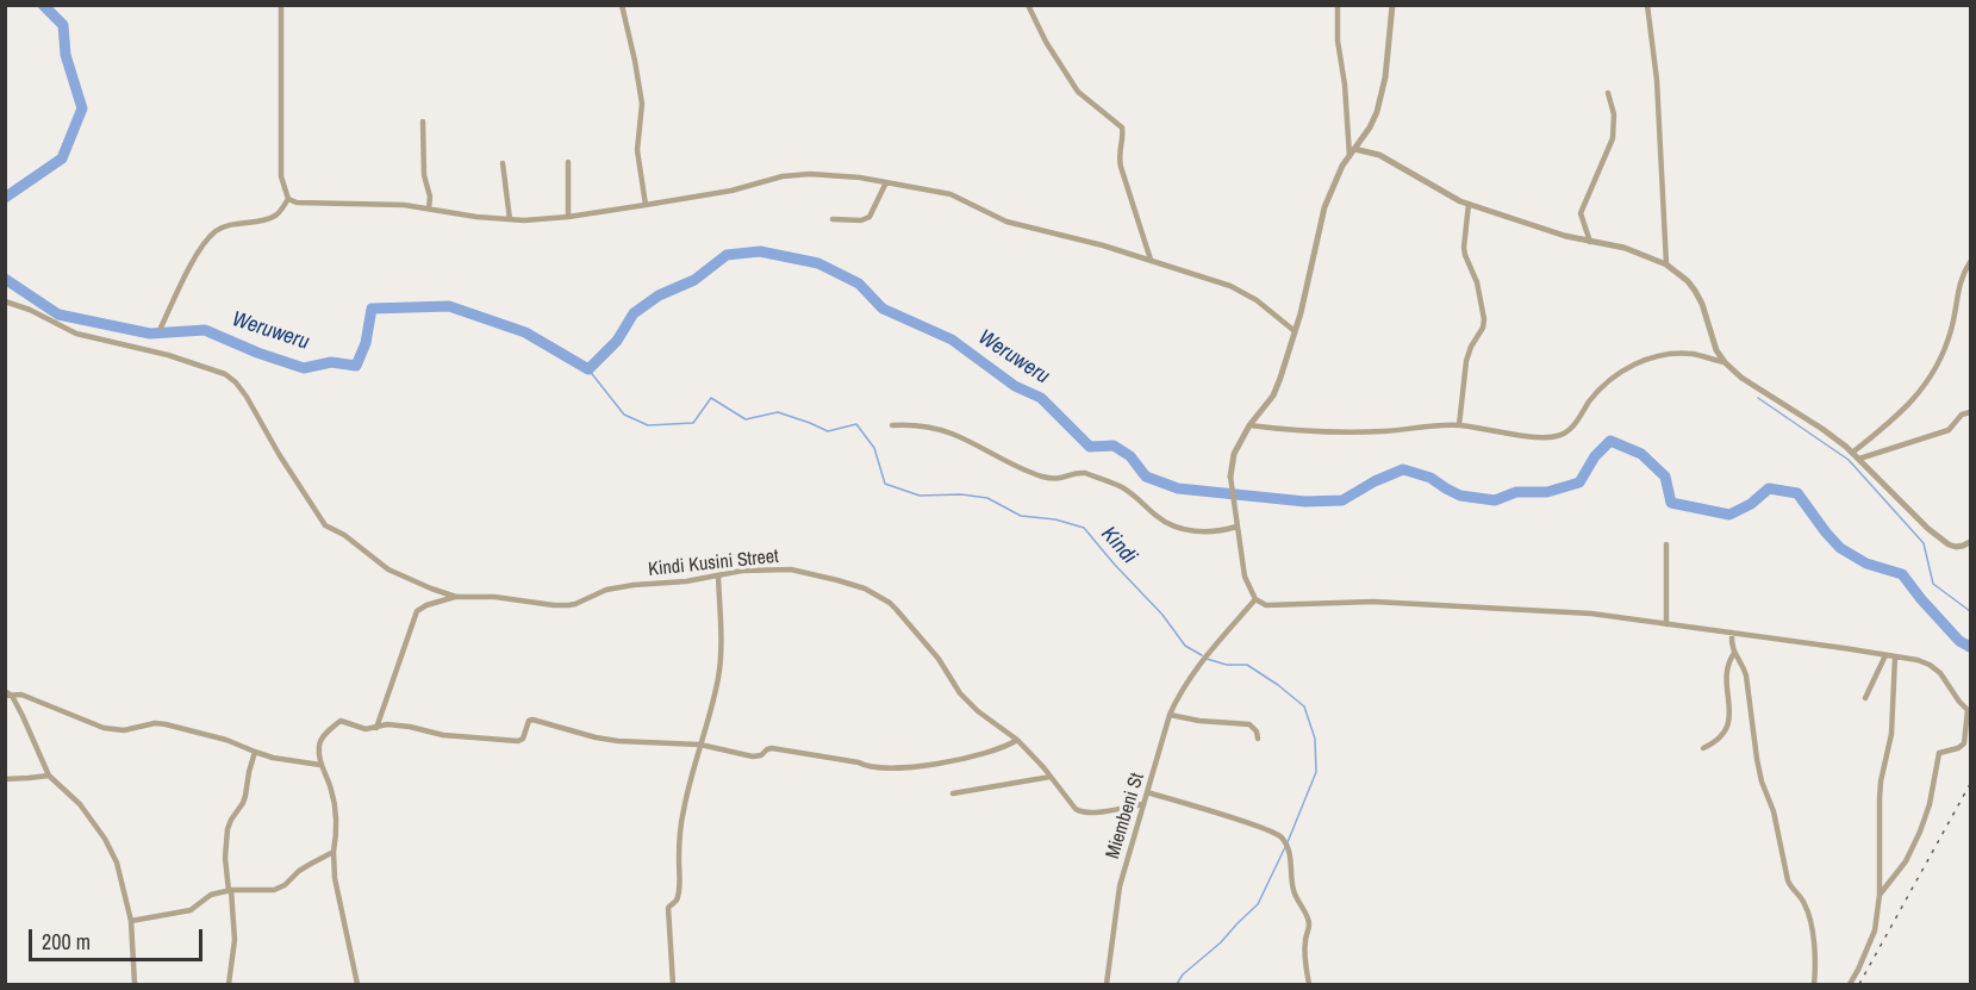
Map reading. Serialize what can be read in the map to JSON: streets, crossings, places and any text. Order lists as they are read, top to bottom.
{
  "streets": {
    "street": ["Kindi Kusini Street", "Miembeni St"]
  },
  "crossings": [
    ["Kindi Kusini Street", "Miembeni St"]
  ],
  "water": ["Weruweru", "Kindi"],
  "scale_bar": "200 m"
}
